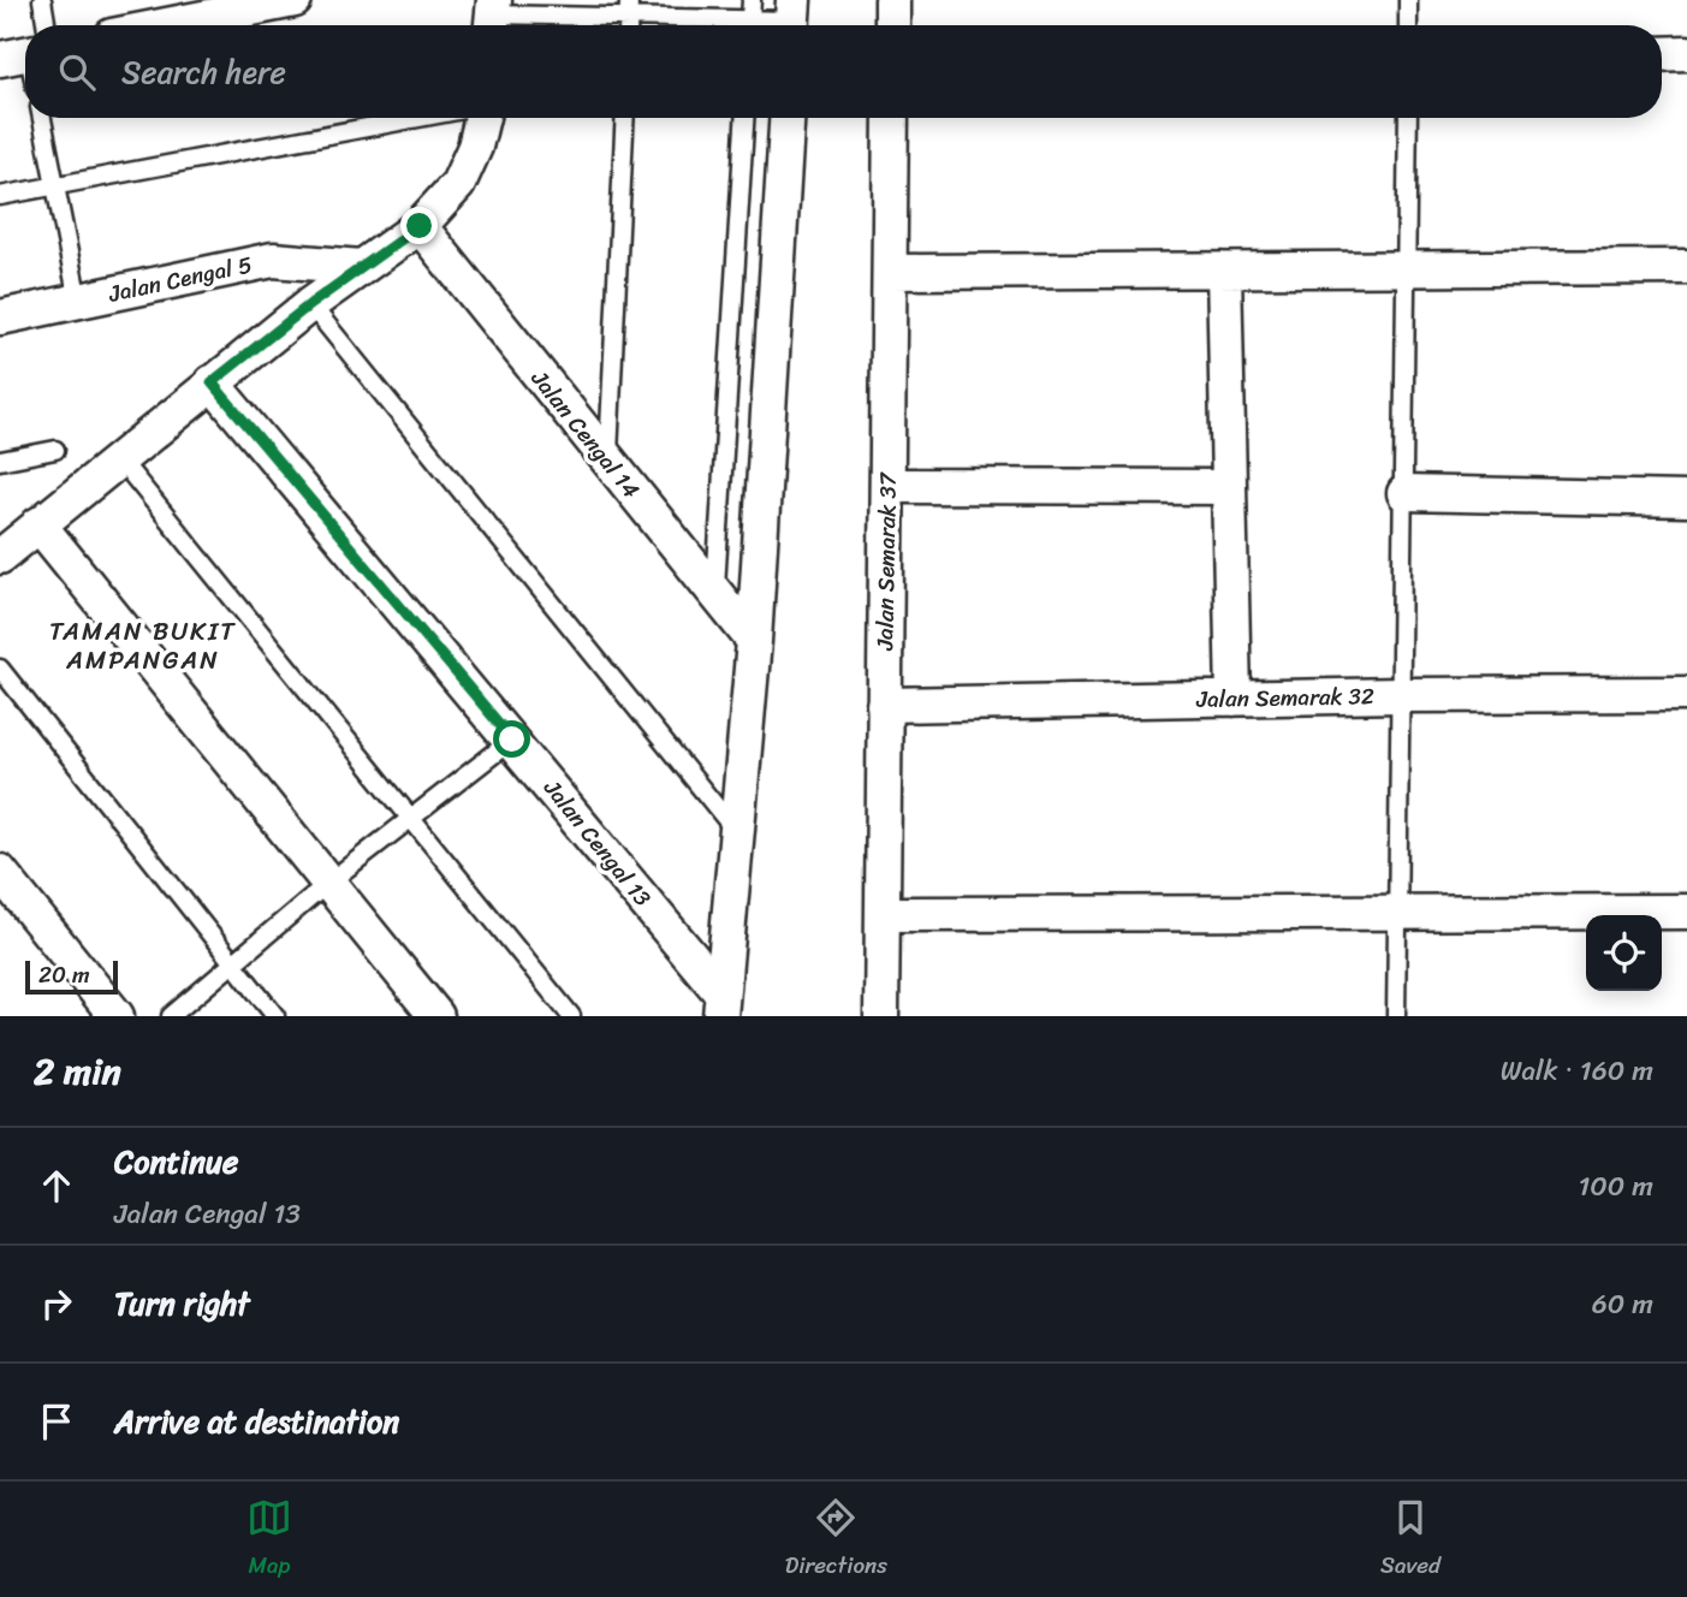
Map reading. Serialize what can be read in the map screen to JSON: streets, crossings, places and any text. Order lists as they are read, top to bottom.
{
  "streets": {
    "street": [
      "Jalan Cengal 5",
      "Jalan Cengal 14",
      "Jalan Semarak 37",
      "Jalan Semarak 32",
      "Jalan Cengal 13"
    ]
  },
  "crossings": [
    ["Jalan Semarak 37", "Jalan Semarak 32"]
  ],
  "districts": ["TAMAN BUKIT AMPANGAN"],
  "scale_bar": "20 m",
  "page": {
    "search": "Search here",
    "scale": "20 m",
    "heading": ["2 min", "Walk · 160 m"],
    "list": [
      ["Continue", "Jalan Cengal 13", "100 m"],
      ["Turn right", "60 m"],
      "Arrive at destination"
    ],
    "nav": ["Map", "Directions", "Saved"]
  }
}
